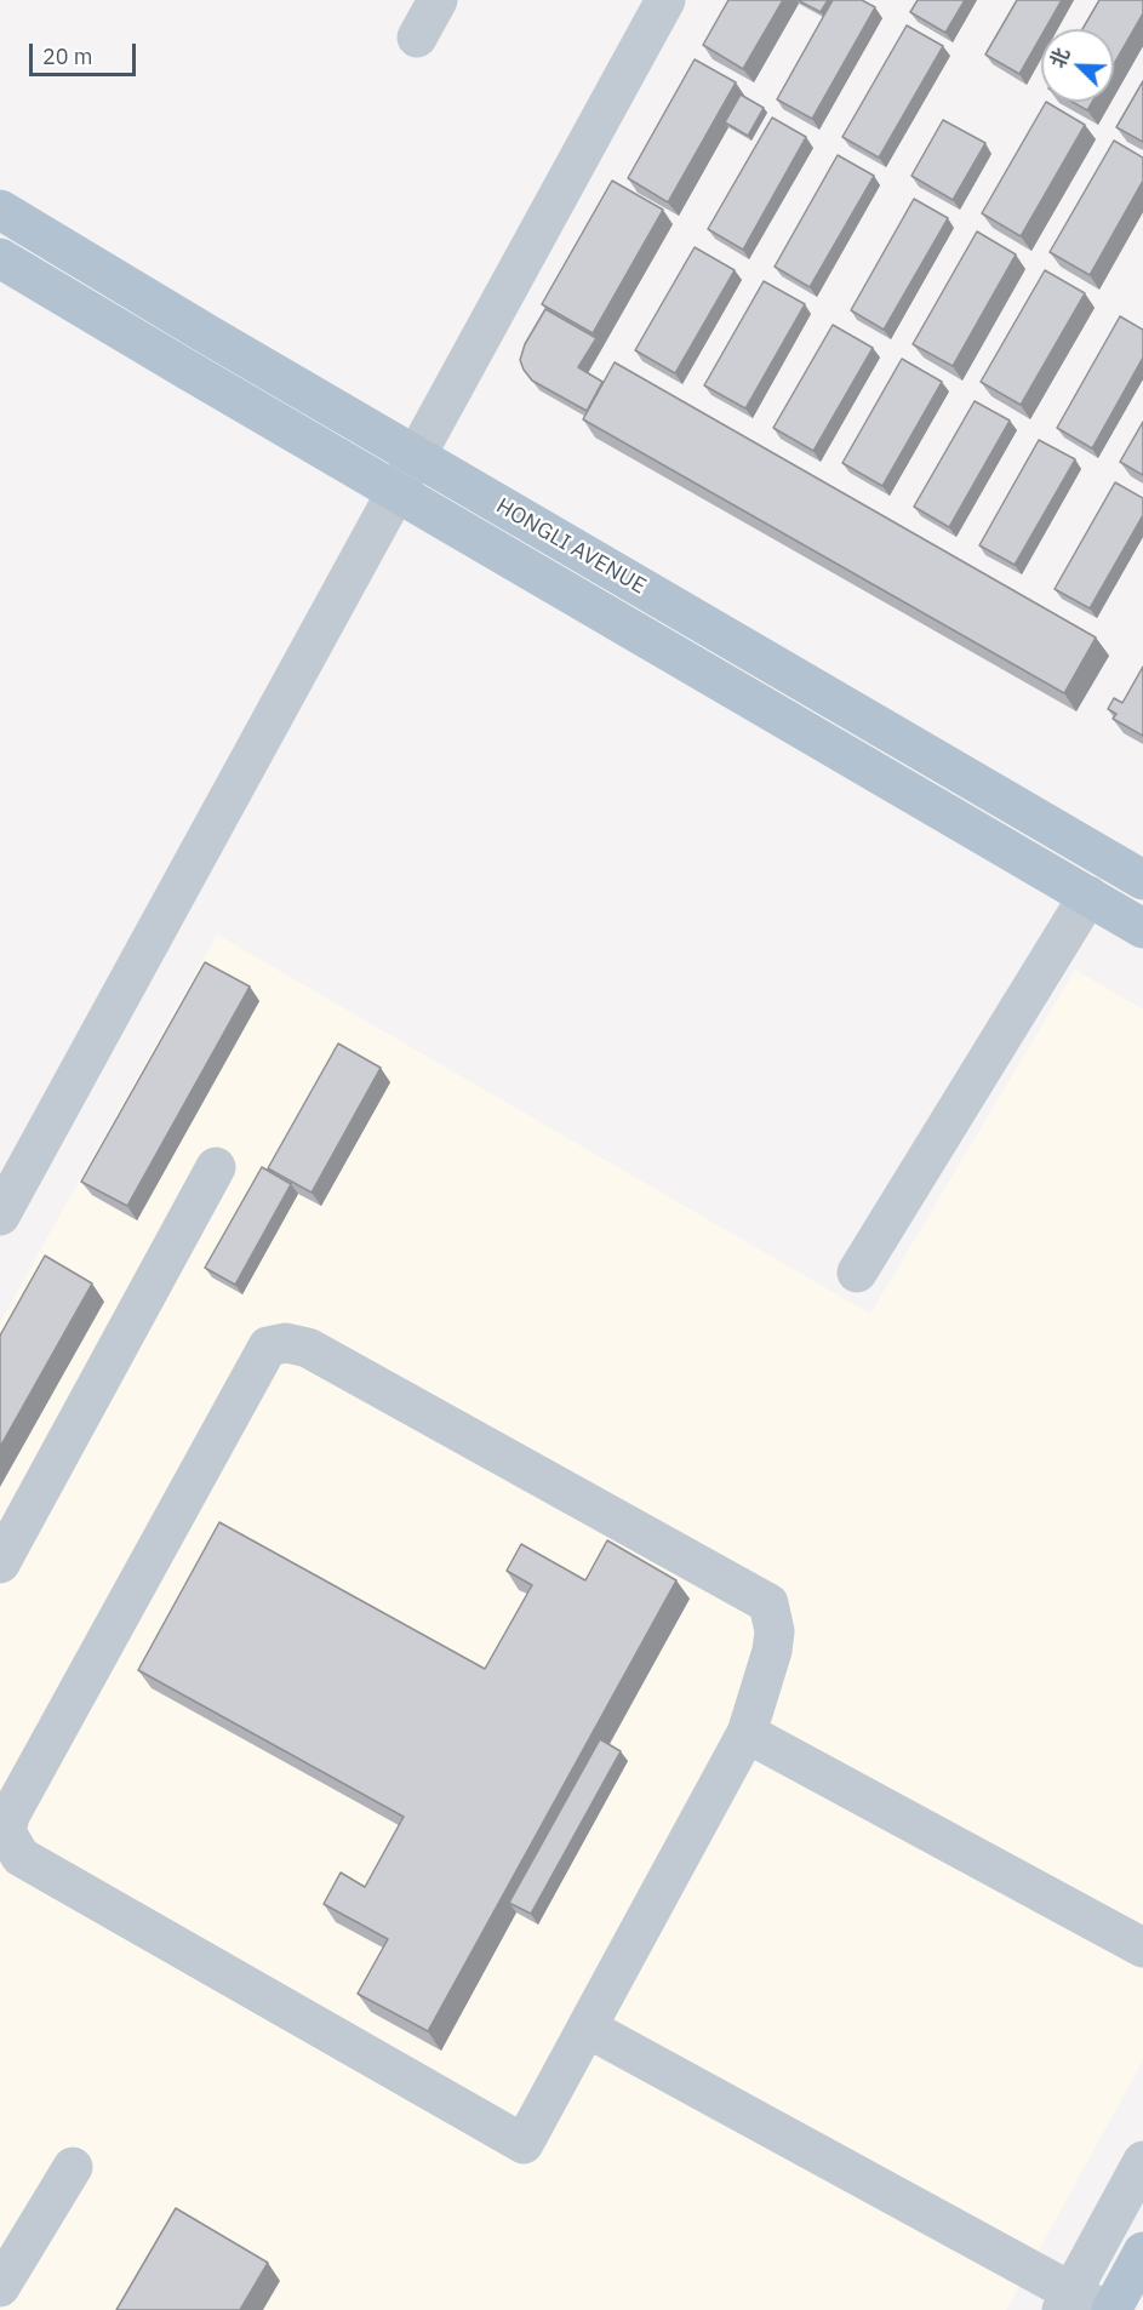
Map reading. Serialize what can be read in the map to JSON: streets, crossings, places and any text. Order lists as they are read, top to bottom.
{
  "streets": {
    "main road": ["HONGLI AVENUE"]
  },
  "scale_bar": "20 m",
  "north": "top left"
}
